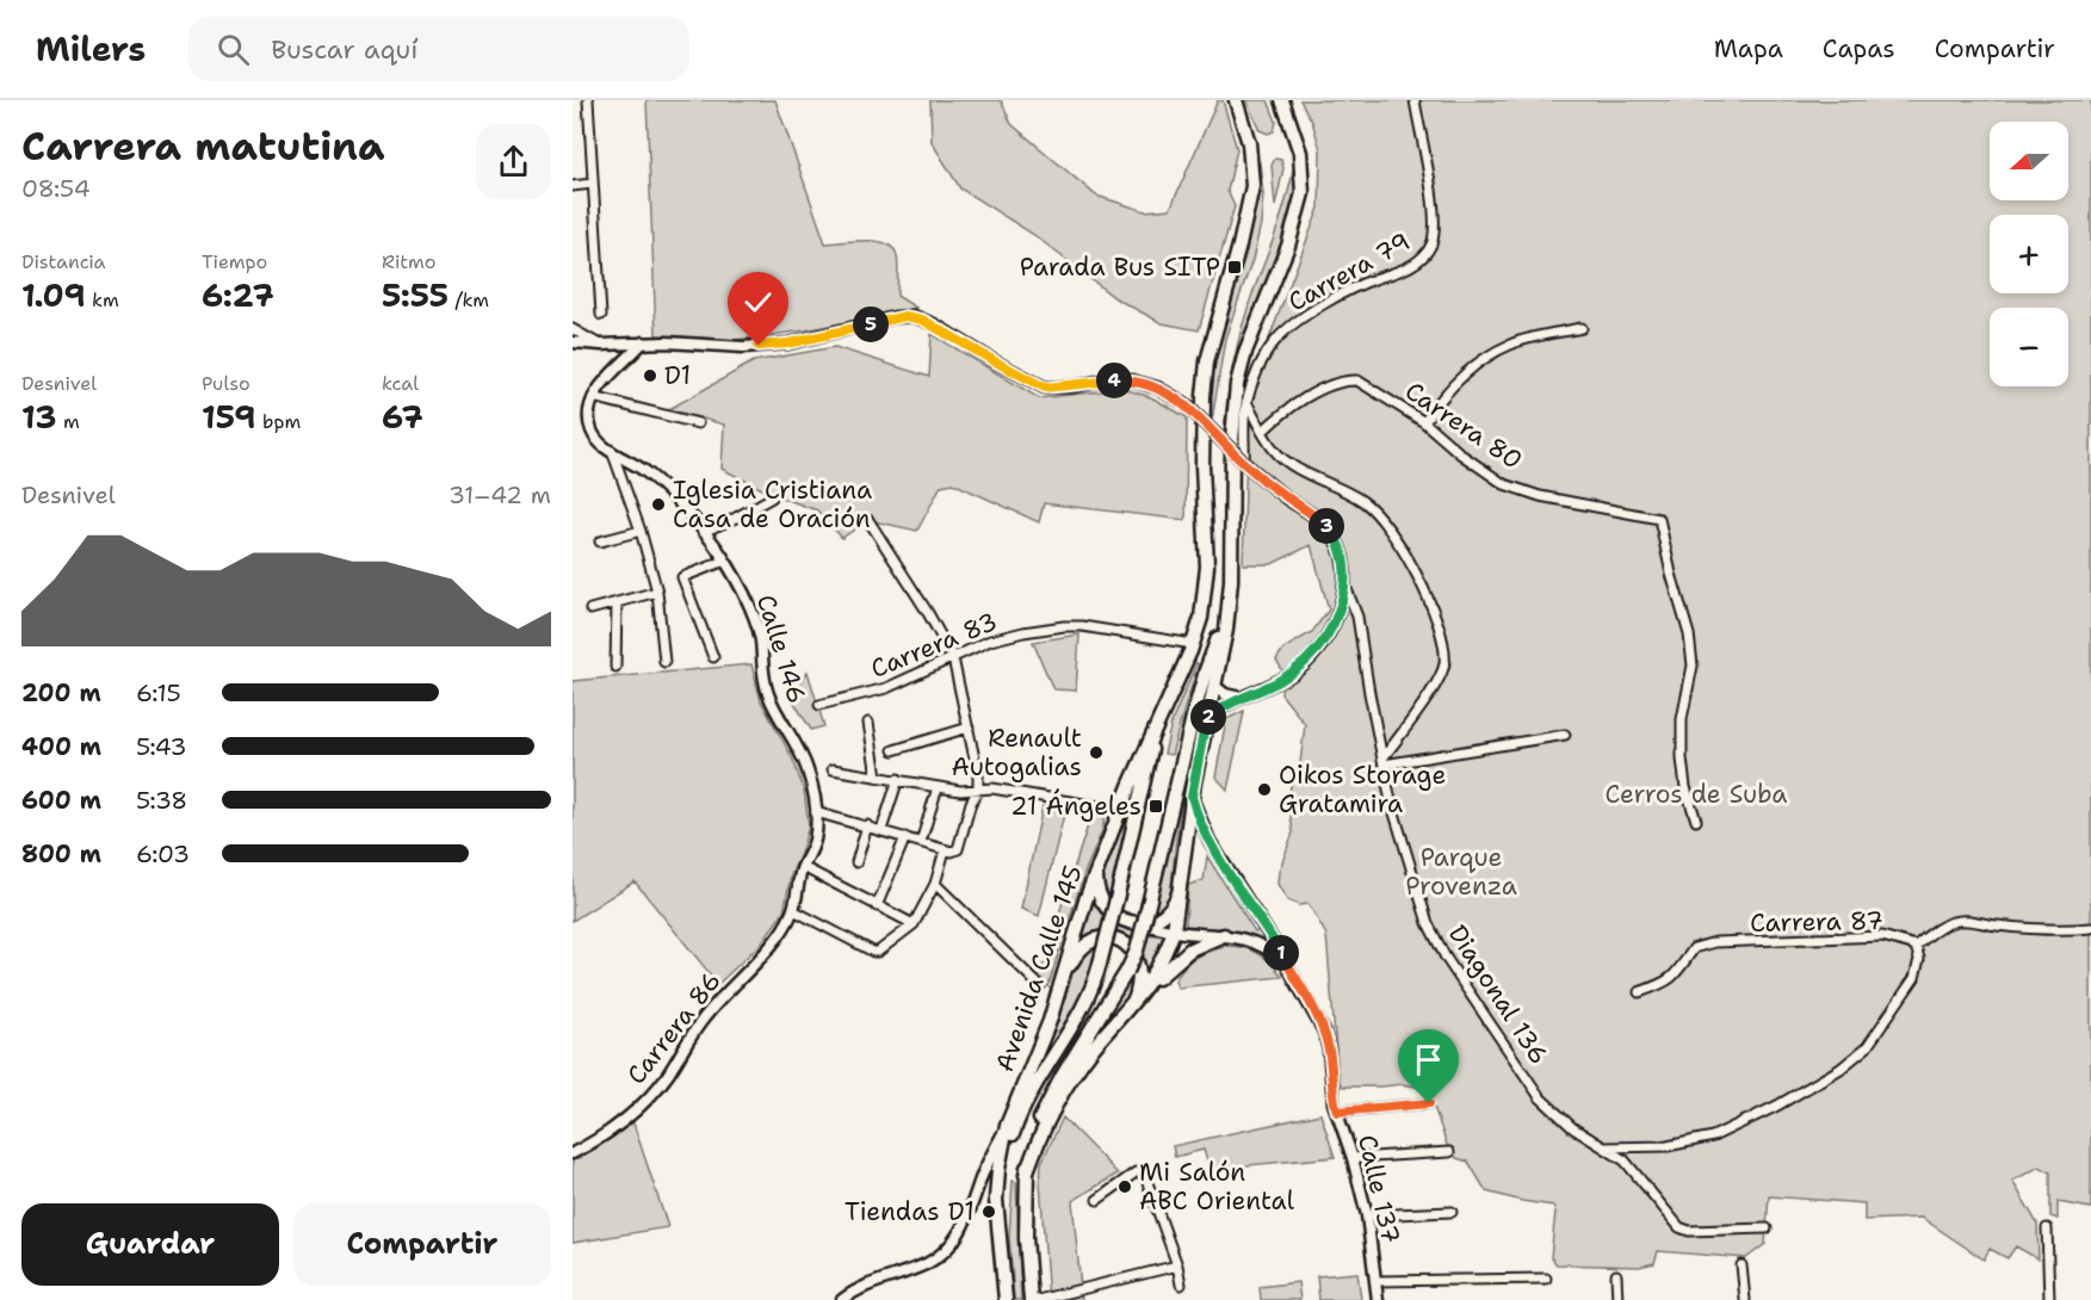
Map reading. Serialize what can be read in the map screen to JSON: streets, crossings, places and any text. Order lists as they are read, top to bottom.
{
  "streets": {
    "main road": ["Avenida Calle 145"],
    "street": [
      "Carrera 79",
      "Carrera 80",
      "Carrera 83",
      "Calle 146",
      "Carrera 87",
      "Diagonal 136",
      "Carrera 86",
      "Calle 137"
    ]
  },
  "crossings": [
    ["Carrera 79", "Diagonal 136"],
    ["Carrera 83", "Avenida Calle 145"],
    ["Calle 146", "Carrera 86"]
  ],
  "parks": ["Cerros de Suba", "Parque Provenza"],
  "places": {
    "transit": ["Parada Bus SITP", "21 Ángeles"],
    "other": [
      "D1",
      "Iglesia Cristiana Casa de Oración",
      "Renault Autogalias",
      "Oikos Storage Gratamira",
      "Mi Salón ABC Oriental",
      "Tiendas D1"
    ]
  },
  "north": "left",
  "page": {
    "header": "Milers",
    "search": "Buscar aquí",
    "nav": ["Mapa", "Capas", "Compartir"],
    "heading": ["Carrera matutina", "08:54"],
    "map_buttons": ["+", "−"],
    "stats": [
      ["Distancia", "1.09 km"],
      ["Tiempo", "6:27"],
      ["Ritmo", "5:55 /km"],
      ["Desnivel", "13 m"],
      ["Pulso", "159 bpm"],
      ["kcal", "67"]
    ],
    "pins": [
      "5",
      "4",
      "3",
      "2",
      "1"
    ],
    "chart": ["Desnivel", "31–42 m"],
    "list": [
      {
        "name": "200 m",
        "note": "6:15"
      },
      {
        "name": "400 m",
        "note": "5:43"
      },
      {
        "name": "600 m",
        "note": "5:38"
      },
      {
        "name": "800 m",
        "note": "6:03"
      }
    ],
    "buttons": ["Guardar", "Compartir"]
  }
}
